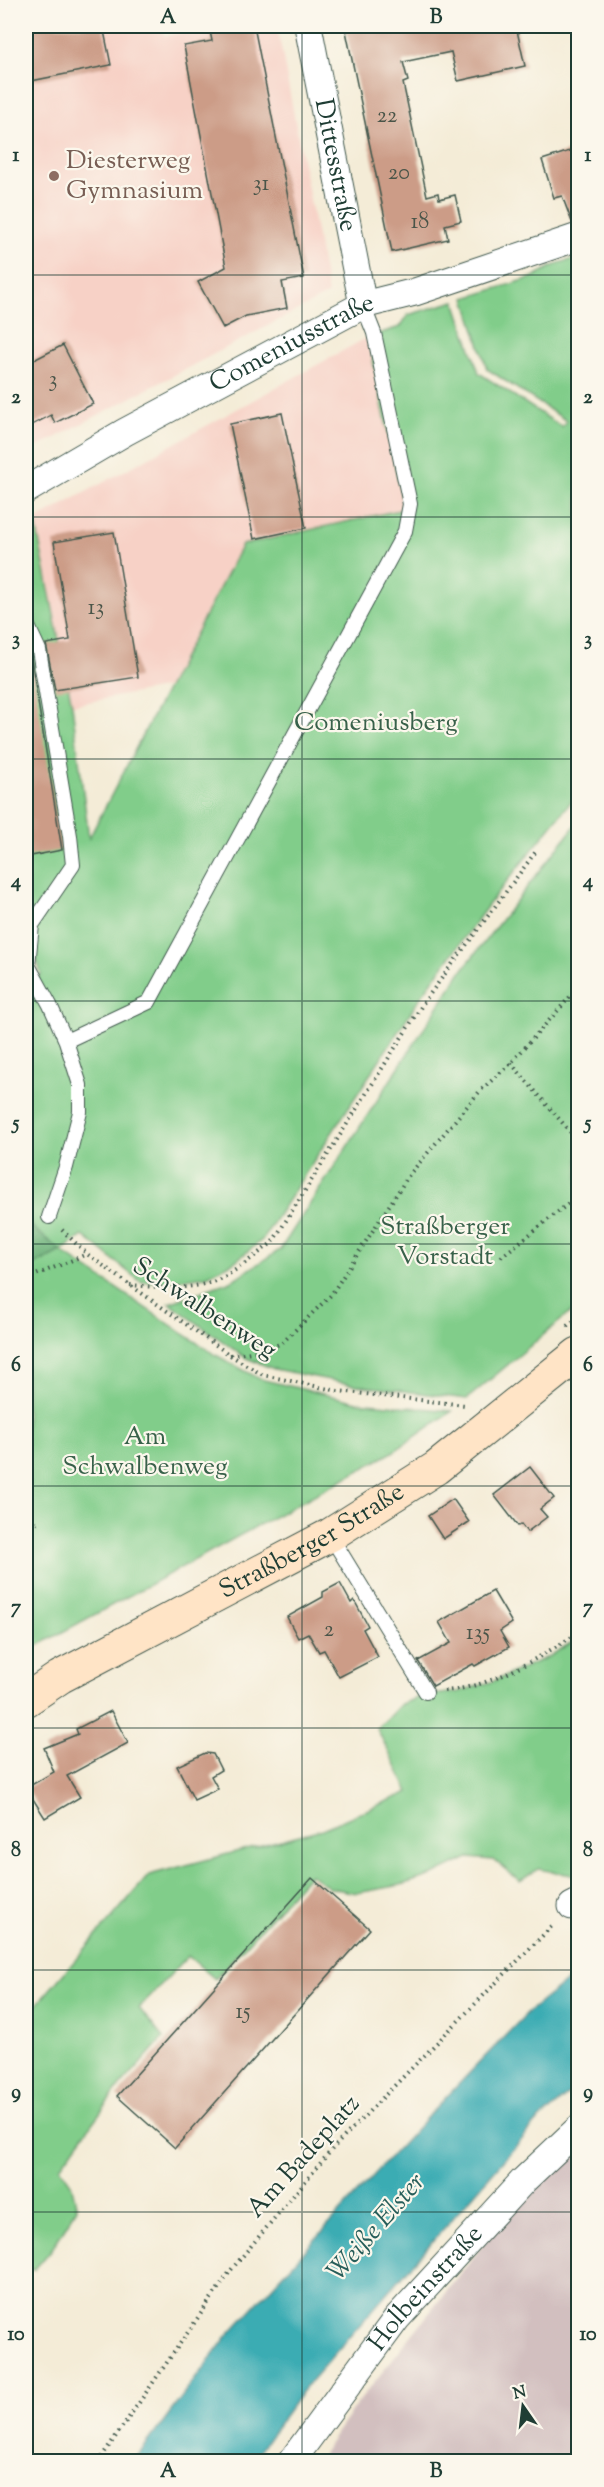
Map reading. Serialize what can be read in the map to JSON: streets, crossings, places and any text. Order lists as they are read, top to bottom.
{
  "streets": {
    "main road": ["Straßberger Straße"],
    "street": ["Dittesstraße", "Comeniusstraße", "Holbeinstraße"],
    "path": ["Schwalbenweg", "Am Badeplatz"]
  },
  "crossings": [
    ["Dittesstraße", "Comeniusstraße"]
  ],
  "water": ["Weiße Elster"],
  "parks": ["Comeniusberg", "Straßberger Vorstadt", "Am Schwalbenweg"],
  "places": ["Diesterweg Gymnasium"],
  "house_numbers": [
    "22",
    "20",
    "31",
    "18",
    "3",
    "13",
    "2",
    "135",
    "15"
  ],
  "north": "top",
  "grid": {
    "columns": ["A", "B"],
    "rows": [
      "1",
      "2",
      "3",
      "4",
      "5",
      "6",
      "7",
      "8",
      "9",
      "10"
    ]
  }
}
